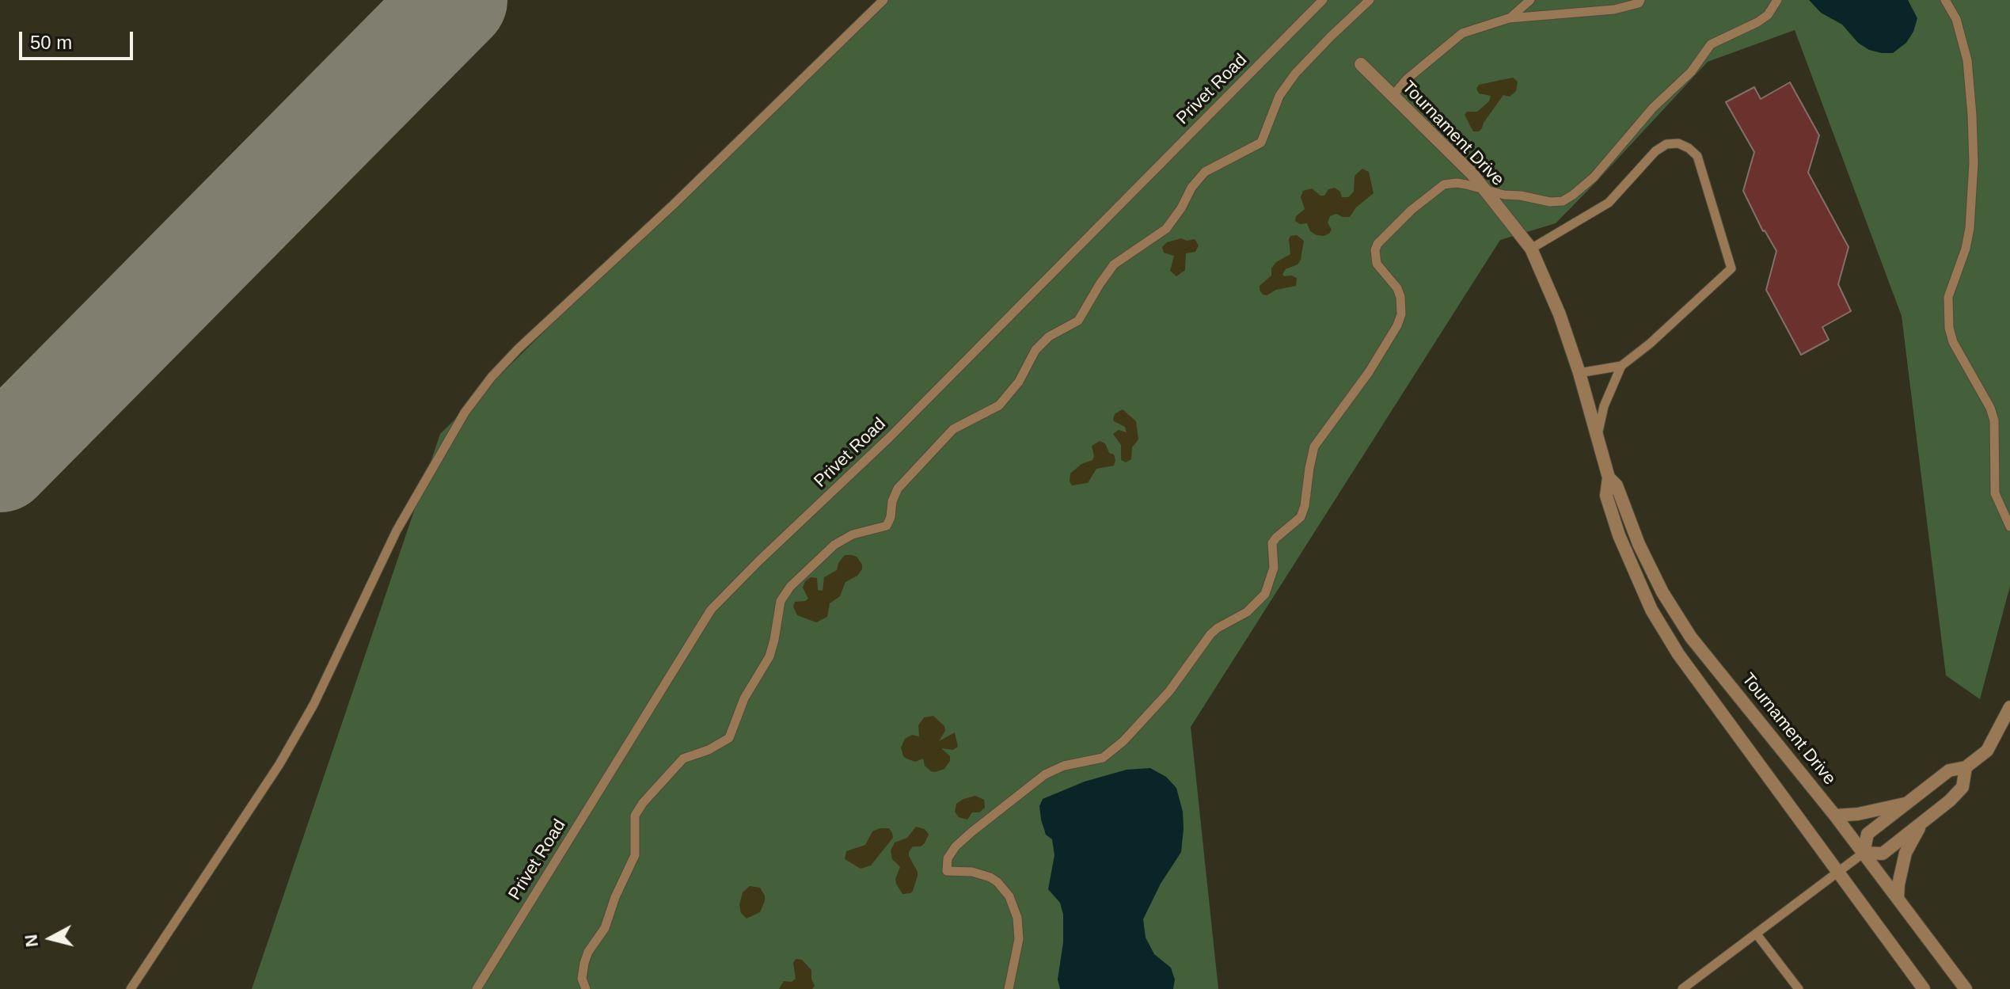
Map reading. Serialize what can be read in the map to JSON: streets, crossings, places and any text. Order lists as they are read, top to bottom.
{
  "streets": {
    "street": ["Tournament Drive"],
    "lane": ["Privet Road"]
  },
  "scale_bar": "50 m",
  "north": "left"
}
